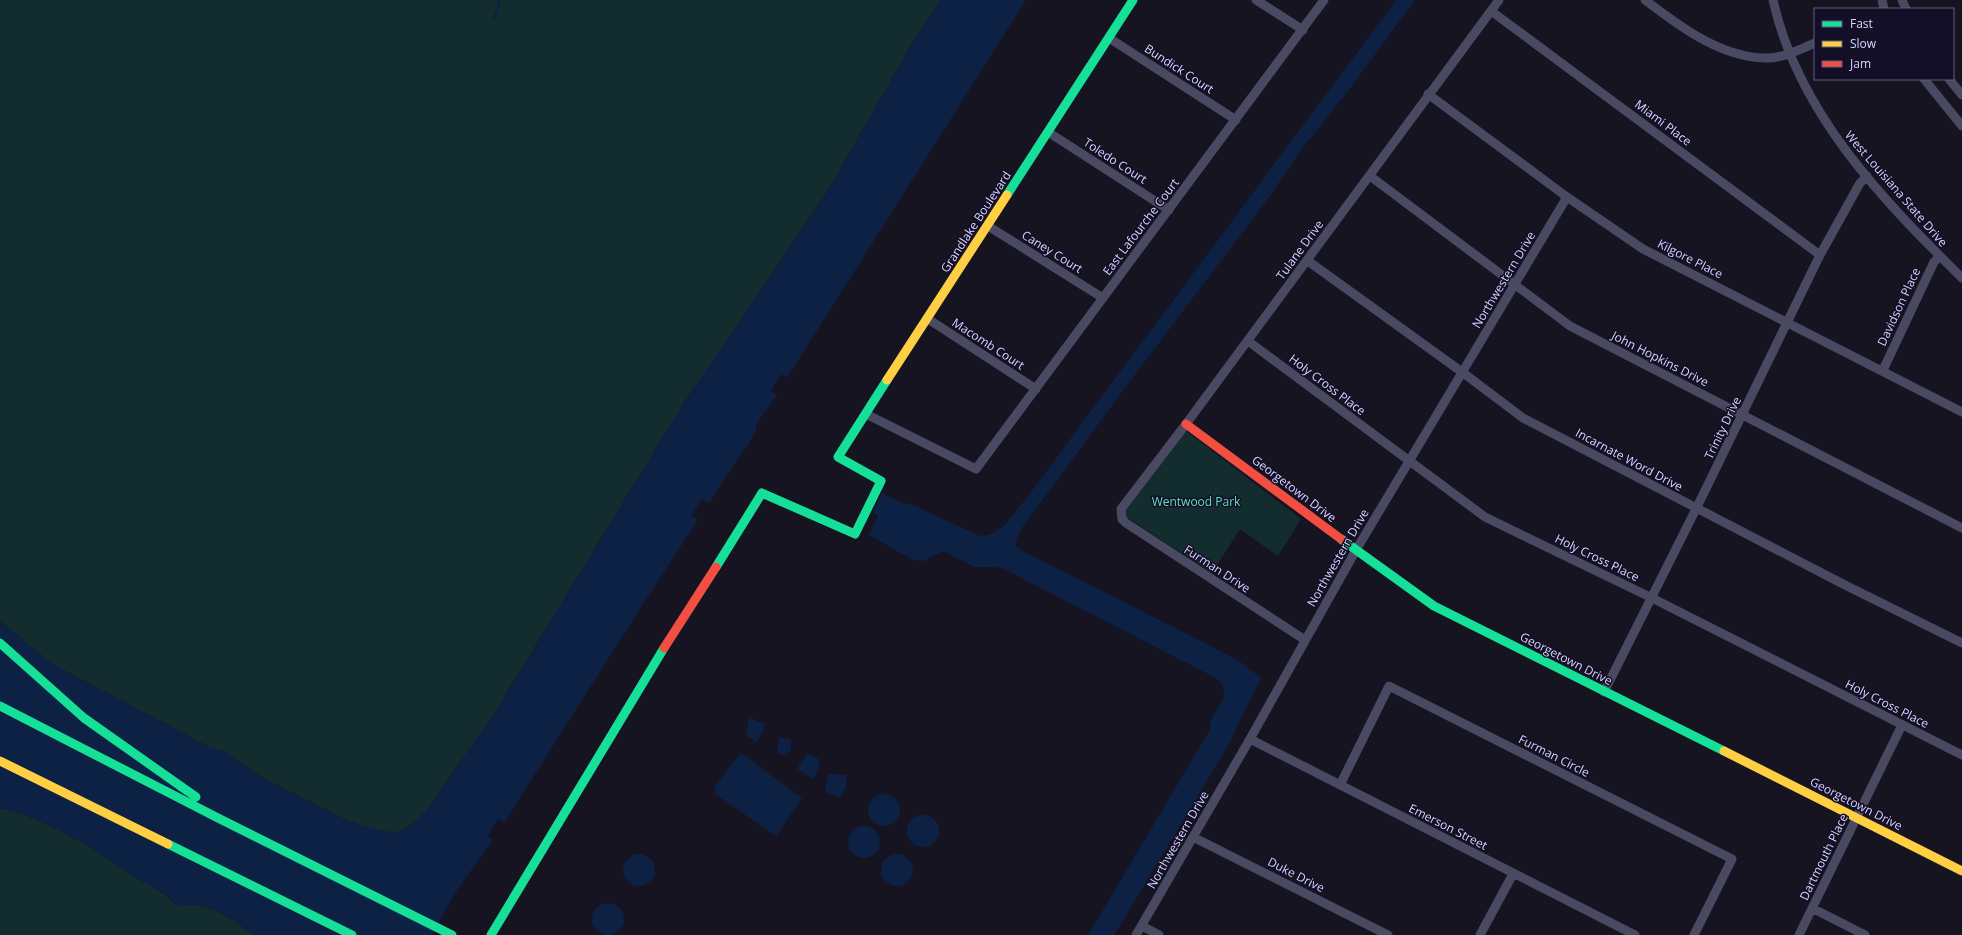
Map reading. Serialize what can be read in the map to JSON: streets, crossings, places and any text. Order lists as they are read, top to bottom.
{
  "streets": {
    "main road": ["Grandlake Boulevard", "Georgetown Drive"],
    "street": [
      "Bundick Court",
      "Miami Place",
      "Toledo Court",
      "West Louisiana State Drive",
      "East Lafourche Court",
      "Tulane Drive",
      "Caney Court",
      "Kilgore Place",
      "Northwestern Drive",
      "Davidson Place",
      "Macomb Court",
      "John Hopkins Drive",
      "Holy Cross Place",
      "Trinity Drive",
      "Incarnate Word Drive",
      "Furman Drive",
      "Furman Circle",
      "Emerson Street",
      "Dartmouth Place",
      "Duke Drive"
    ]
  },
  "crossings": [
    ["Bundick Court", "Grandlake Boulevard"],
    ["Bundick Court", "East Lafourche Court"],
    ["Miami Place", "Tulane Drive"],
    ["Miami Place", "Trinity Drive"],
    ["Toledo Court", "Grandlake Boulevard"],
    ["Toledo Court", "East Lafourche Court"],
    ["West Louisiana State Drive", "Davidson Place"],
    ["West Louisiana State Drive", "Trinity Drive"],
    ["Grandlake Boulevard", "East Lafourche Court"],
    ["Grandlake Boulevard", "Caney Court"],
    ["Grandlake Boulevard", "Macomb Court"],
    ["East Lafourche Court", "Caney Court"],
    ["East Lafourche Court", "Macomb Court"],
    ["Tulane Drive", "Kilgore Place"],
    ["Tulane Drive", "John Hopkins Drive"],
    ["Tulane Drive", "Holy Cross Place"],
    ["Tulane Drive", "Incarnate Word Drive"],
    ["Tulane Drive", "Georgetown Drive"],
    ["Tulane Drive", "Furman Drive"],
    ["Kilgore Place", "Northwestern Drive"],
    ["Kilgore Place", "Davidson Place"],
    ["Kilgore Place", "Trinity Drive"],
    ["Northwestern Drive", "John Hopkins Drive"],
    ["Northwestern Drive", "Holy Cross Place"],
    ["Northwestern Drive", "Incarnate Word Drive"],
    ["Northwestern Drive", "Georgetown Drive"],
    ["Northwestern Drive", "Furman Drive"],
    ["Northwestern Drive", "Emerson Street"],
    ["Northwestern Drive", "Duke Drive"],
    ["John Hopkins Drive", "Trinity Drive"],
    ["Holy Cross Place", "Trinity Drive"],
    ["Holy Cross Place", "Dartmouth Place"],
    ["Trinity Drive", "Incarnate Word Drive"],
    ["Trinity Drive", "Georgetown Drive"],
    ["Georgetown Drive", "Dartmouth Place"],
    ["Furman Circle", "Emerson Street"]
  ],
  "parks": ["Wentwood Park"],
  "legend": ["Fast", "Slow", "Jam"]
}
